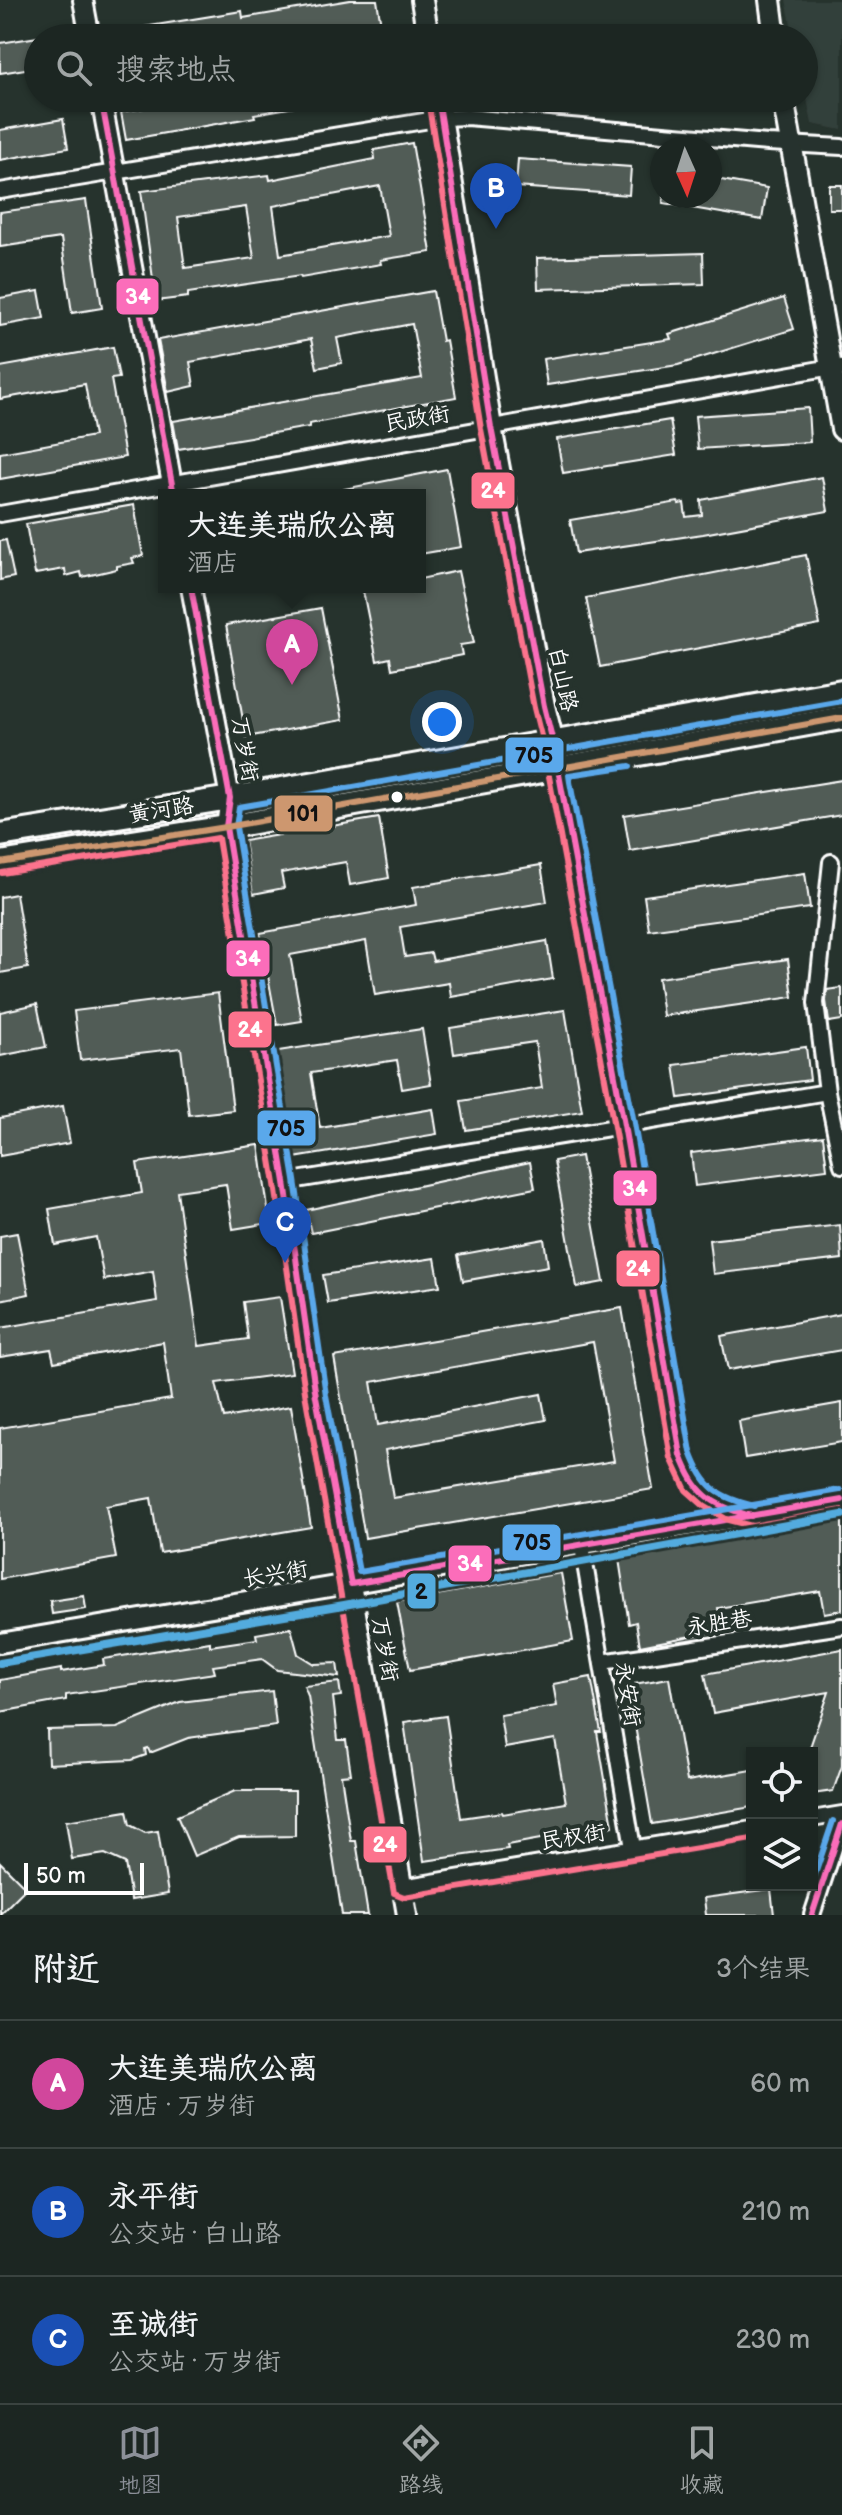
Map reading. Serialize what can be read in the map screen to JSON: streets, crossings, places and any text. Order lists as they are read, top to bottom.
{
  "streets": {
    "main road": ["白山路", "黄河路"],
    "street": [
      "民政街",
      "万岁街",
      "长兴街",
      "永胜巷",
      "永安街",
      "民权街"
    ]
  },
  "crossings": [
    ["民政街", "白山路"],
    ["白山路", "黄河路"],
    ["白山路", "长兴街"],
    ["万岁街", "黄河路"],
    ["万岁街", "长兴街"],
    ["万岁街", "民权街"],
    ["长兴街", "永安街"],
    ["永胜巷", "永安街"],
    ["永安街", "民权街"]
  ],
  "lines": [
    "transit line 34",
    "transit line 24",
    "transit line 705",
    "transit line 101",
    "transit line 2"
  ],
  "scale_bar": "50 m",
  "north": "bottom",
  "page": {
    "search": "搜索地点",
    "pins": ["B", "A", "C"],
    "popup": ["大连美瑞欣公离", "酒店"],
    "scale": "50 m",
    "heading": ["附近", "3个结果"],
    "list": [
      {
        "mark": "A",
        "name": "大连美瑞欣公离",
        "note": "酒店 · 万岁街",
        "value": "60 m"
      },
      {
        "mark": "B",
        "name": "永平街",
        "note": "公交站 · 白山路",
        "value": "210 m"
      },
      {
        "mark": "C",
        "name": "至诚街",
        "note": "公交站 · 万岁街",
        "value": "230 m"
      }
    ],
    "nav": ["地图", "路线", "收藏"]
  }
}
